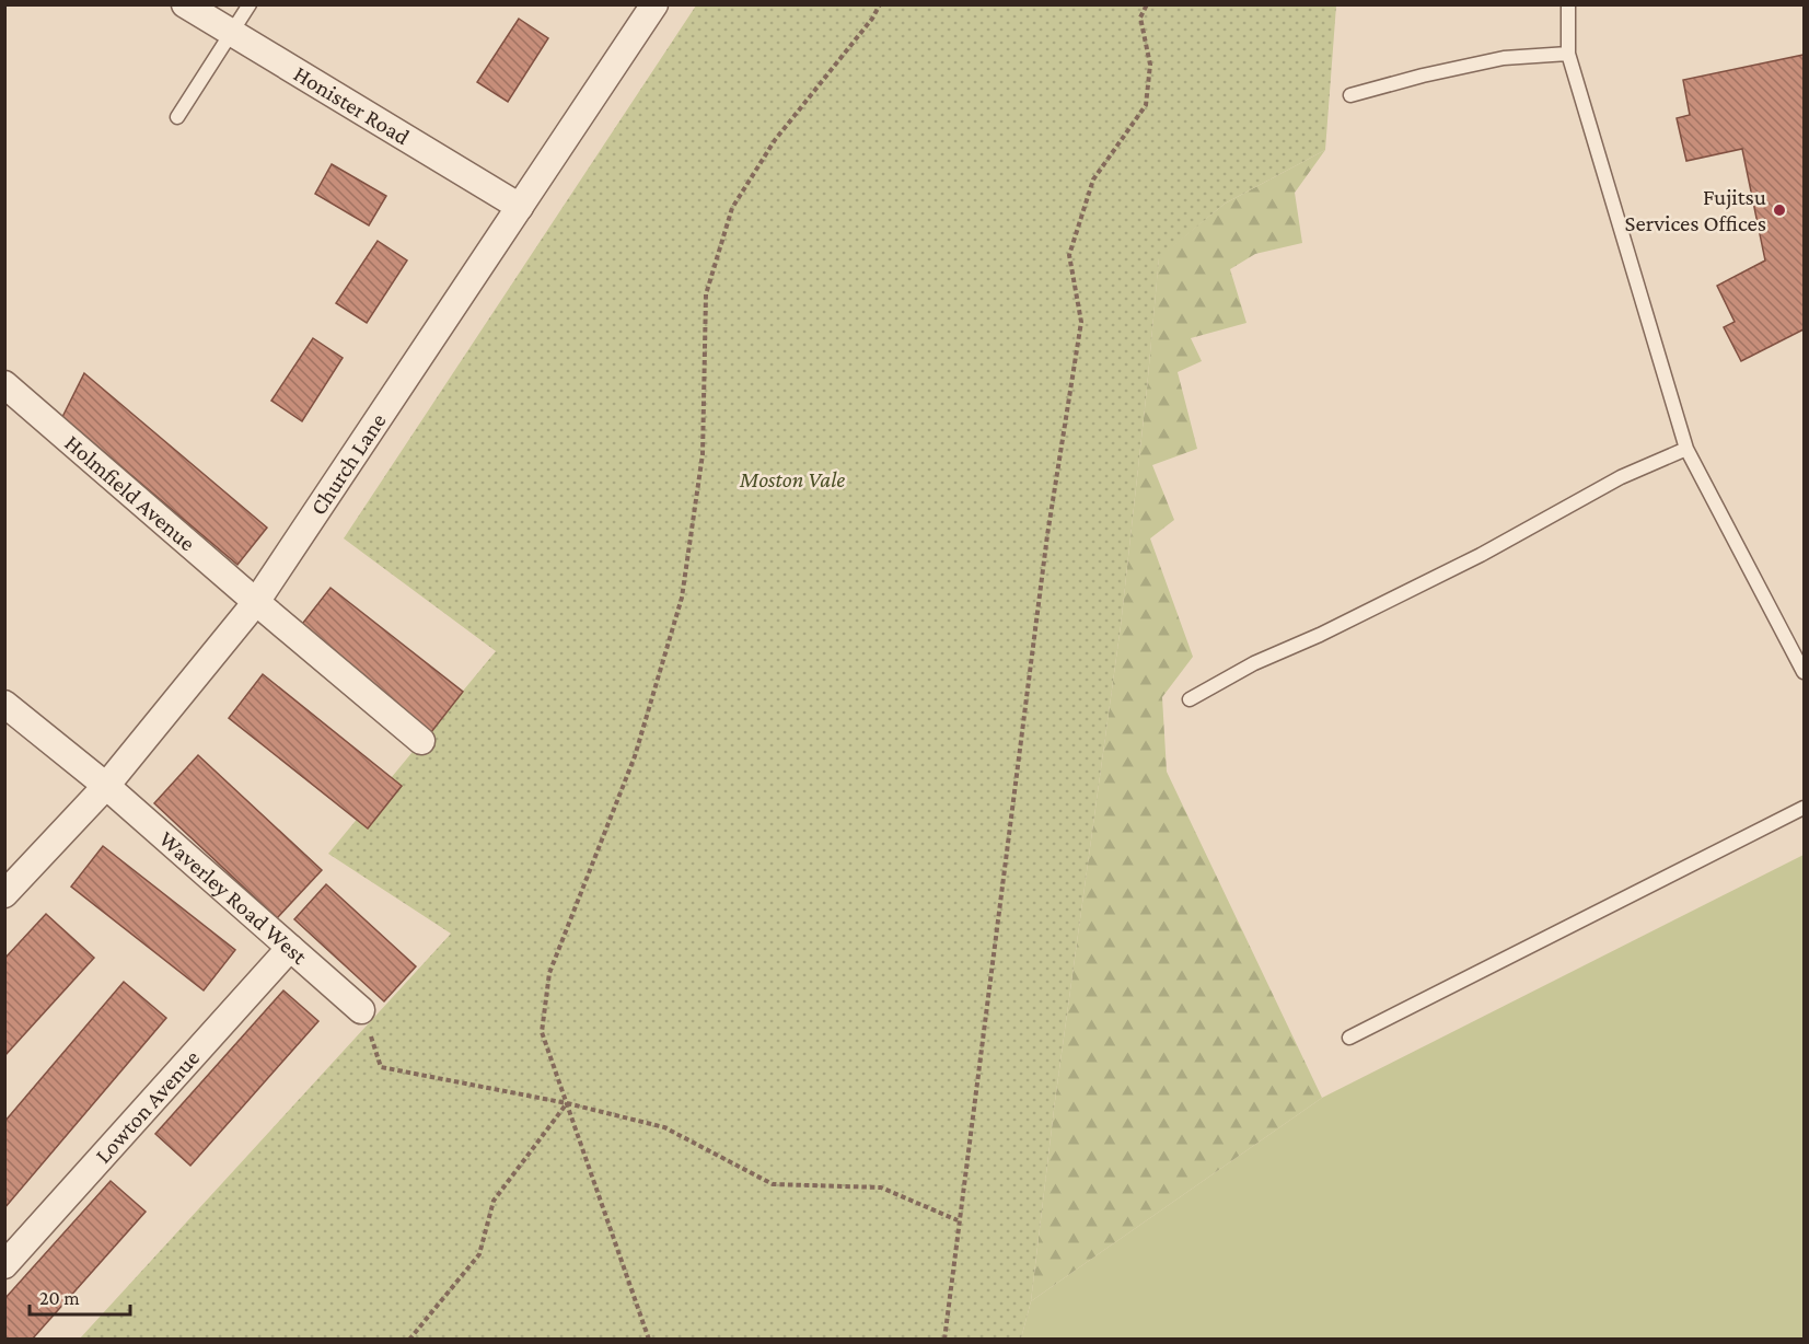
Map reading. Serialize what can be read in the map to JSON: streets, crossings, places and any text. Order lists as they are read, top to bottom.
{
  "streets": {
    "street": [
      "Honister Road",
      "Church Lane",
      "Holmfield Avenue",
      "Waverley Road West",
      "Lowton Avenue"
    ]
  },
  "crossings": [
    ["Honister Road", "Church Lane"],
    ["Church Lane", "Holmfield Avenue"],
    ["Church Lane", "Waverley Road West"],
    ["Waverley Road West", "Lowton Avenue"]
  ],
  "parks": ["Moston Vale"],
  "places": ["Fujitsu Services Offices"],
  "scale_bar": "20 m"
}
